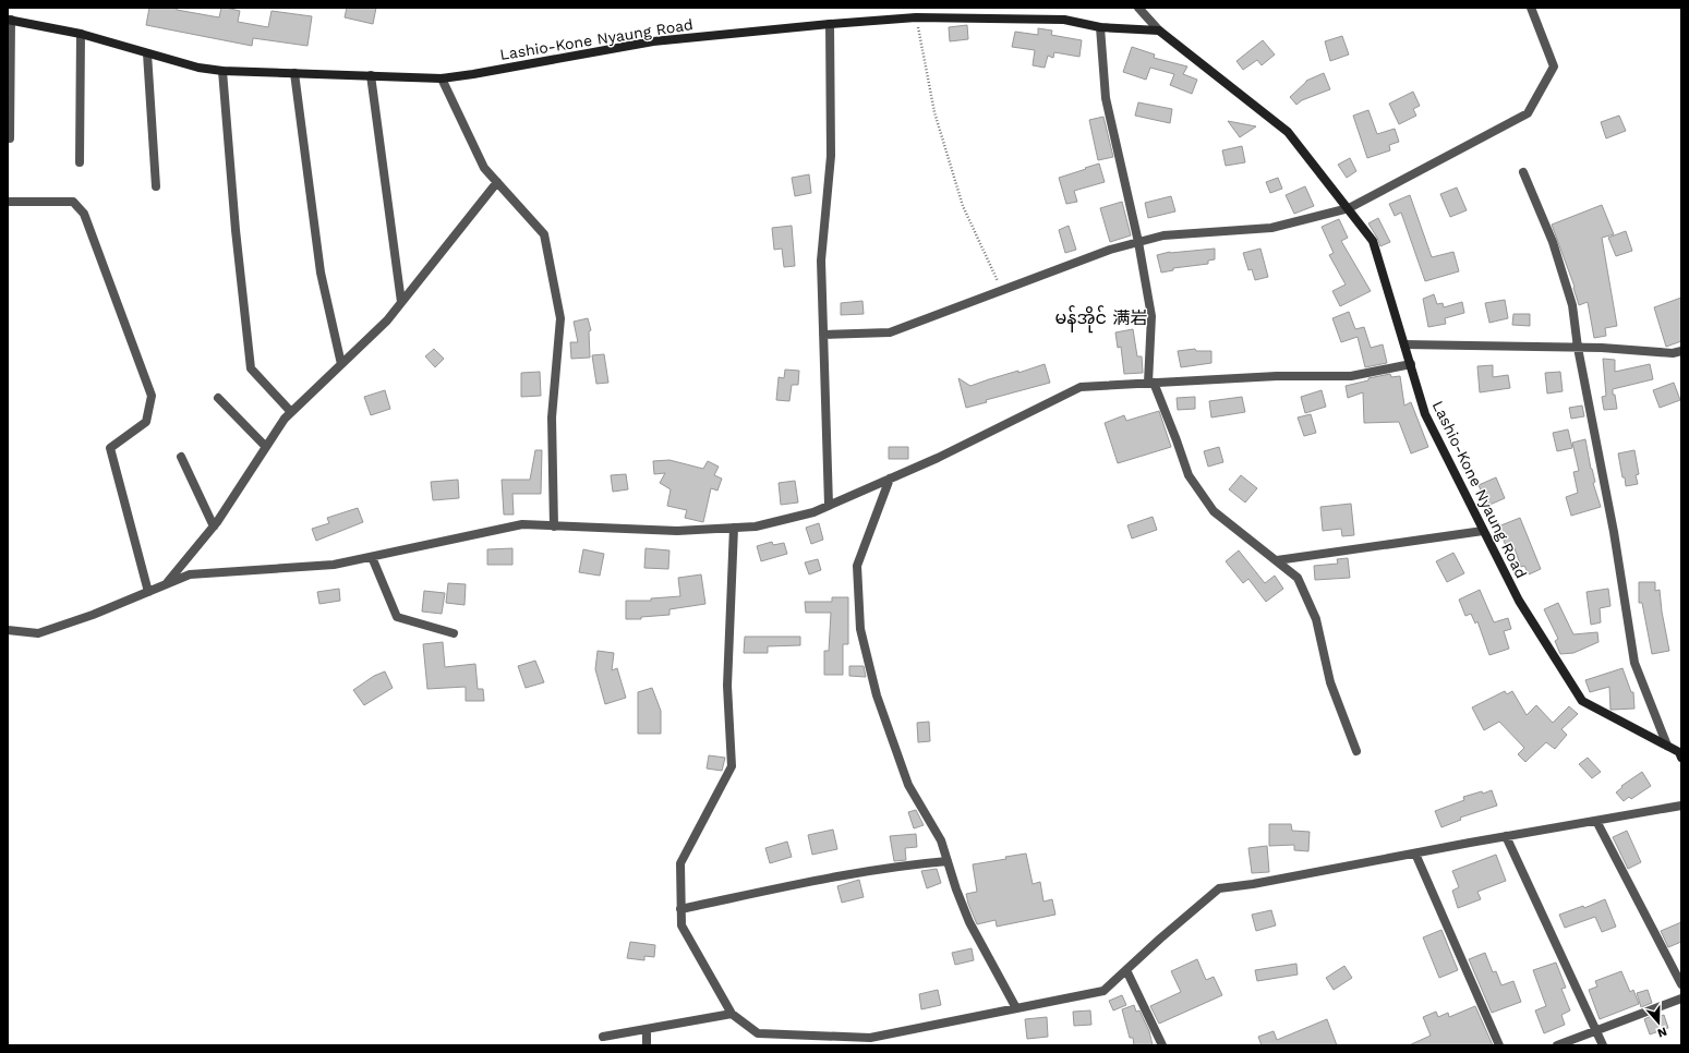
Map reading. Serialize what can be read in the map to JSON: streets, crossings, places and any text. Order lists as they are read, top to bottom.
{
  "streets": {
    "main road": ["Lashio-Kone Nyaung Road"]
  },
  "districts": ["မန်အိုင် 满岩"],
  "north": "bottom"
}
